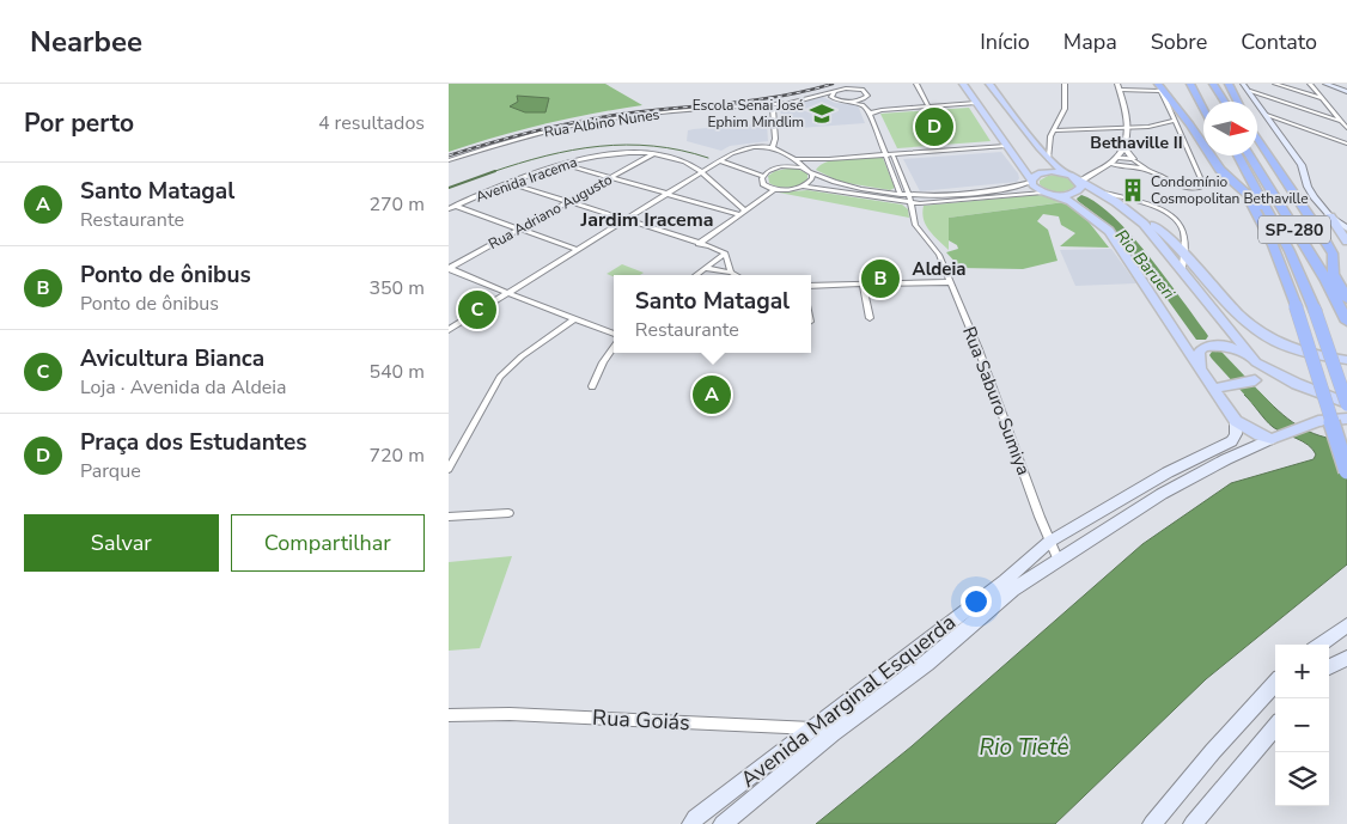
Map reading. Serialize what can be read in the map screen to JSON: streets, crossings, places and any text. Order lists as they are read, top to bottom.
{
  "streets": {
    "highway": ["SP-280"],
    "main road": ["Avenida Marginal Esquerda"],
    "street": [
      "Rua Albino Nunes",
      "Avenida Iracema",
      "Rua Adriano Augusto",
      "Rua Saburo Sumiya",
      "Rua Goiás"
    ]
  },
  "crossings": [
    ["Avenida Iracema", "Rua Adriano Augusto"],
    ["Rua Saburo Sumiya", "Avenida Marginal Esquerda"],
    ["Avenida Marginal Esquerda", "Rua Goiás"]
  ],
  "districts": ["Bethaville II", "Jardim Iracema", "Aldeia"],
  "water": ["Rio Barueri", "Rio Tietê"],
  "places": {
    "school or university": ["Escola Senai José Ephim Mindlim"],
    "building": ["Condomínio Cosmopolitan Bethaville"]
  },
  "north": "right",
  "page": {
    "header": "Nearbee",
    "nav": [
      "Início",
      "Mapa",
      "Sobre",
      "Contato"
    ],
    "heading": ["Por perto", "4 resultados"],
    "pins": [
      "D",
      "B",
      "C",
      "A"
    ],
    "list": [
      {
        "mark": "A",
        "name": "Santo Matagal",
        "note": "Restaurante",
        "value": "270 m"
      },
      {
        "mark": "B",
        "name": "Ponto de ônibus",
        "note": "Ponto de ônibus",
        "value": "350 m"
      },
      {
        "mark": "C",
        "name": "Avicultura Bianca",
        "note": "Loja · Avenida da Aldeia",
        "value": "540 m"
      },
      {
        "mark": "D",
        "name": "Praça dos Estudantes",
        "note": "Parque",
        "value": "720 m"
      }
    ],
    "popup": ["Santo Matagal", "Restaurante"],
    "buttons": ["Salvar", "Compartilhar"],
    "map_buttons": ["+", "−"]
  }
}
